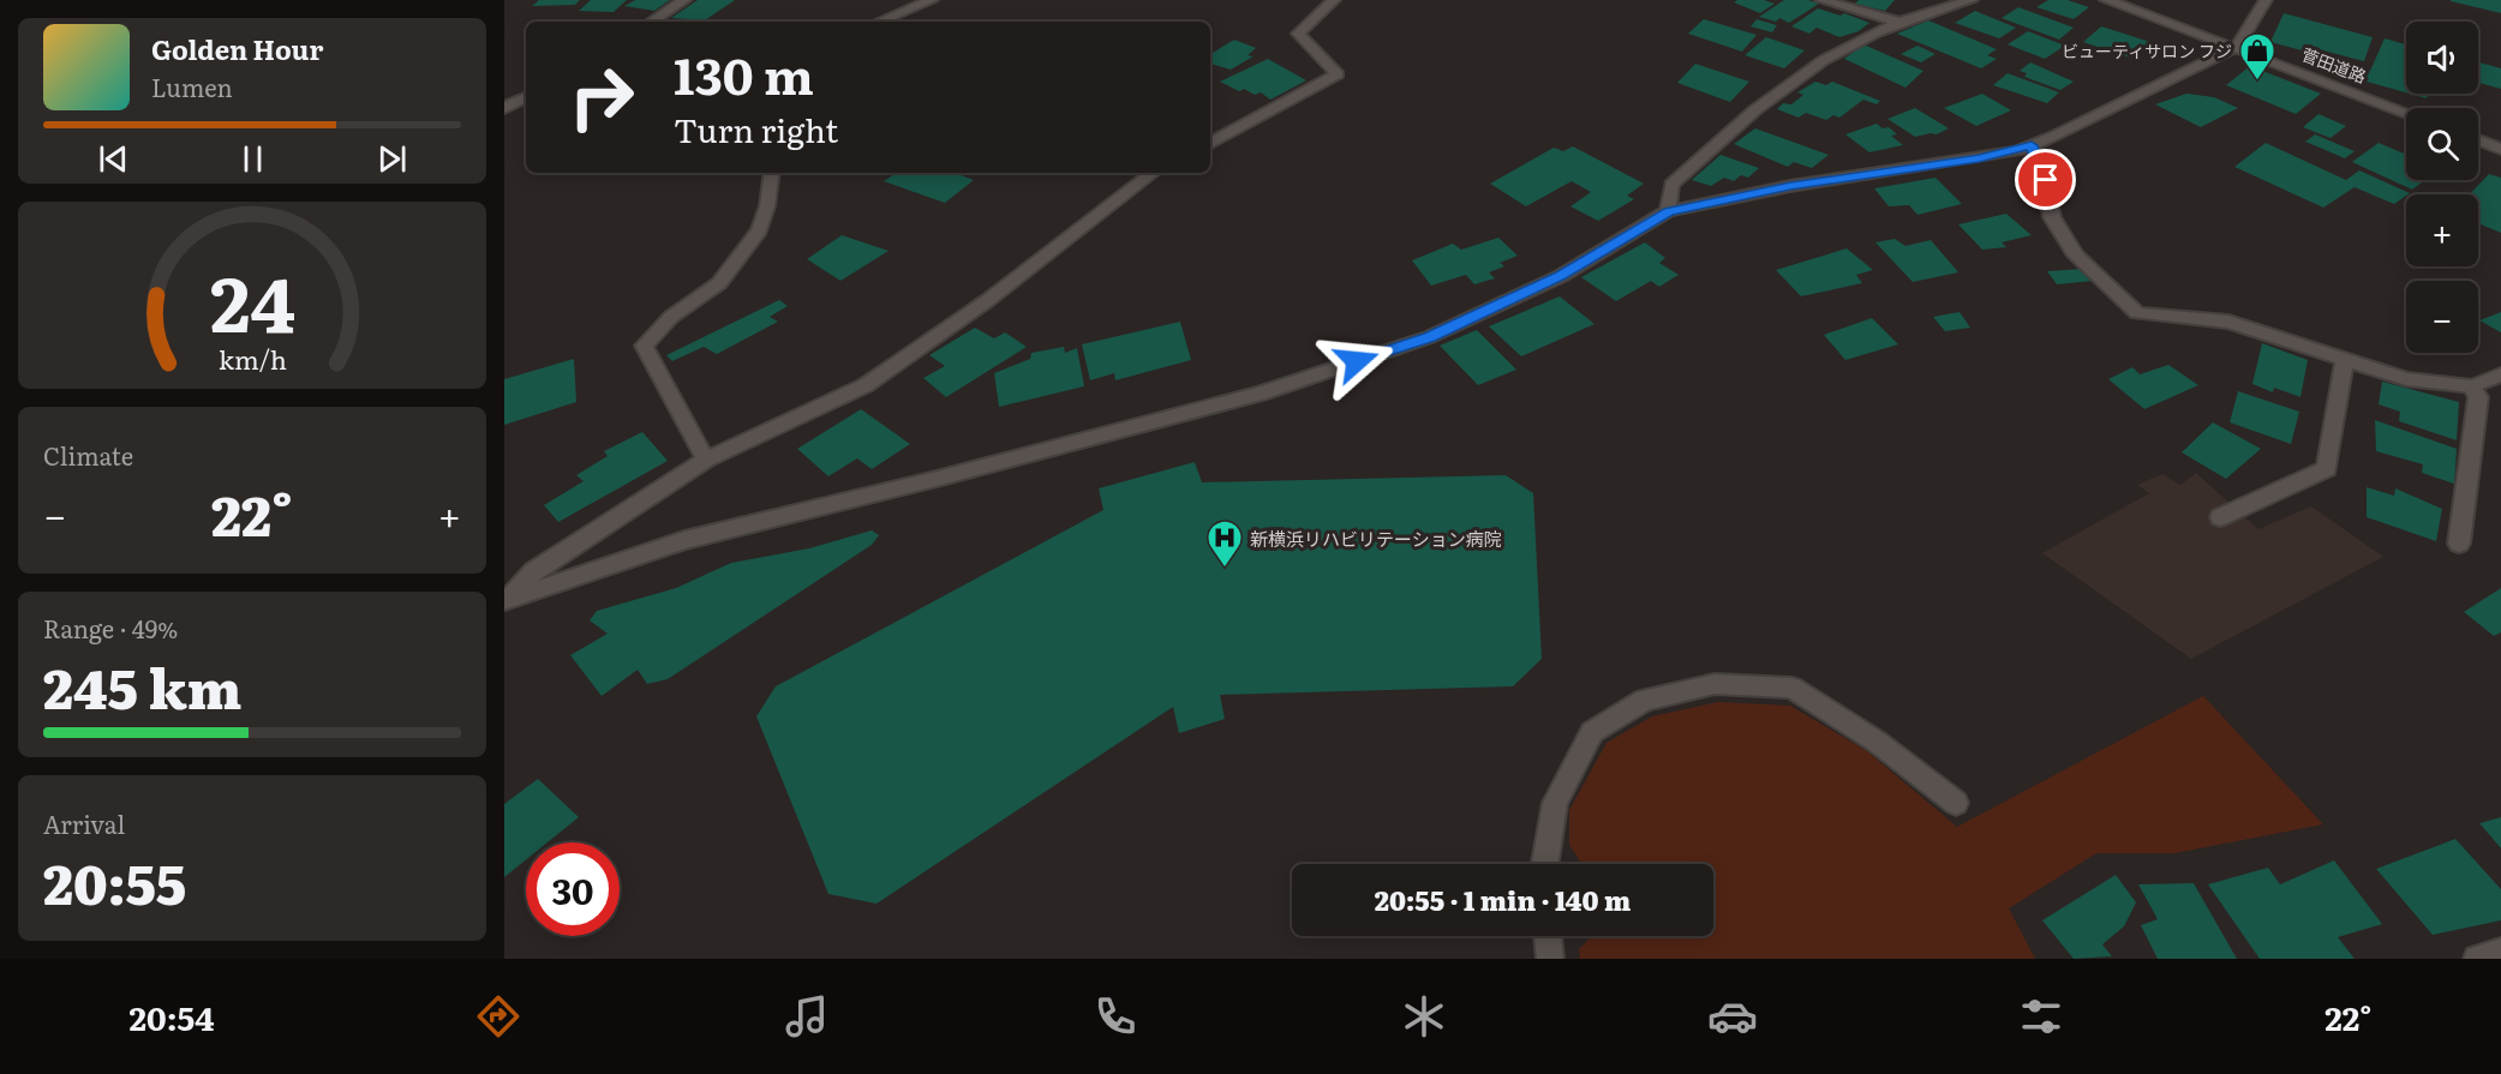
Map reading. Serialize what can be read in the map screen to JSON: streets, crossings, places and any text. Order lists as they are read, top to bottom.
{
  "streets": {
    "street": ["菅田道路"]
  },
  "places": {
    "shop": ["ビューティサロン フジ"],
    "hospital": ["新横浜リハビリテーション病院"]
  },
  "page": {
    "map_buttons": ["+", "−"],
    "turn": ["130 m", "Turn right"],
    "song": ["Golden Hour", "Lumen"],
    "tile": [
      "Climate",
      ["Range · 49%", "245 km"],
      ["Arrival", "20:55"]
    ],
    "heat": ["−", "22°", "+"],
    "limit": "30",
    "trip": "20:55 · 1 min · 140 m",
    "tabs": ["20:54", "22°"],
    "gauge": ["24", "km/h"]
  }
}
